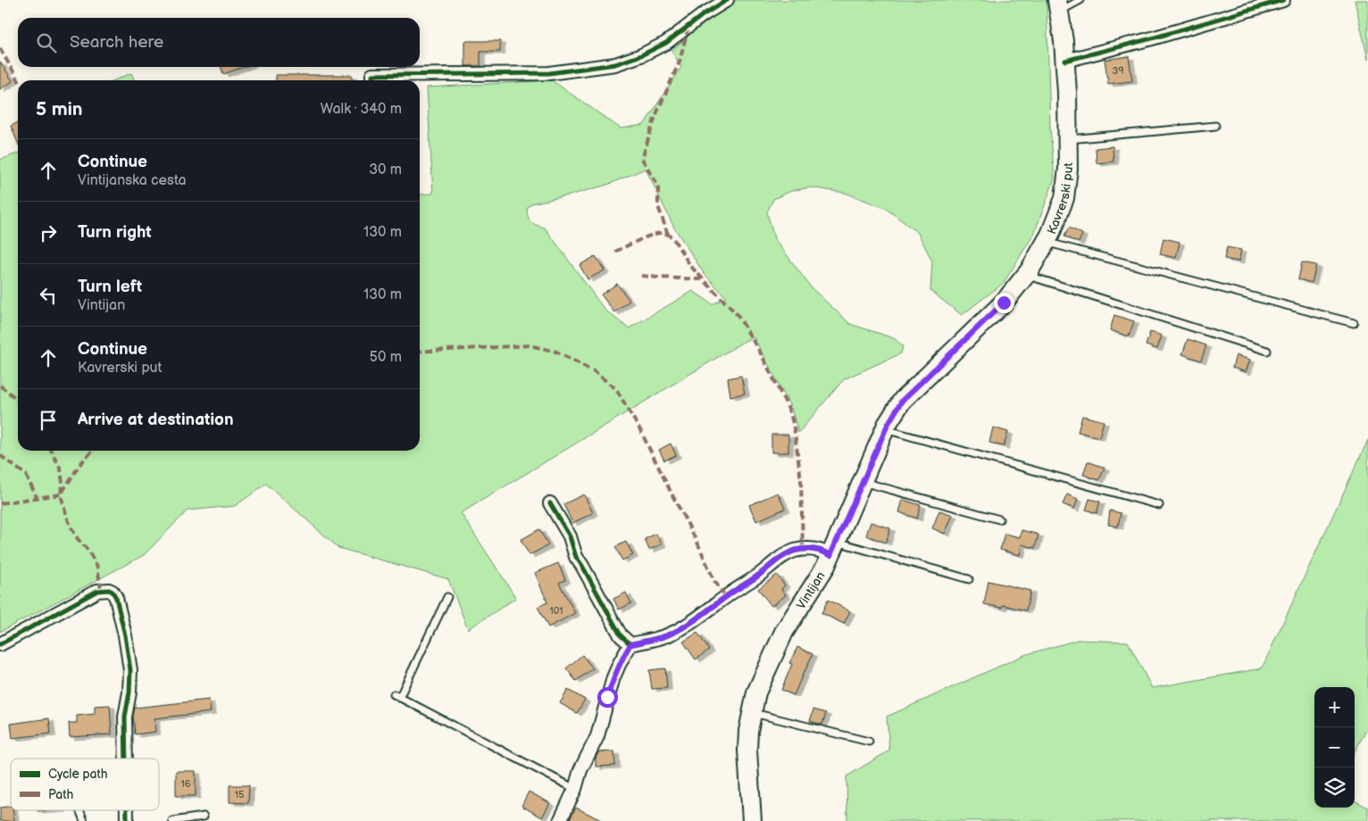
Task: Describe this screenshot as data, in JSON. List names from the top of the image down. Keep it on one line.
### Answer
{"streets":{"main road":["Kavrerski put","Vintijan"]},"crossings":[["Kavrerski put","Vintijan"]],"house_numbers":["39","101","16","15"],"legend":["Cycle path","Path"],"page":{"search":"Search here","heading":["5 min","Walk · 340 m"],"list":[["Continue","Vintijanska cesta","30 m"],["Turn right","130 m"],["Turn left","Vintijan","130 m"],["Continue","Kavrerski put","50 m"],"Arrive at destination"],"map_buttons":["+","−"]}}
